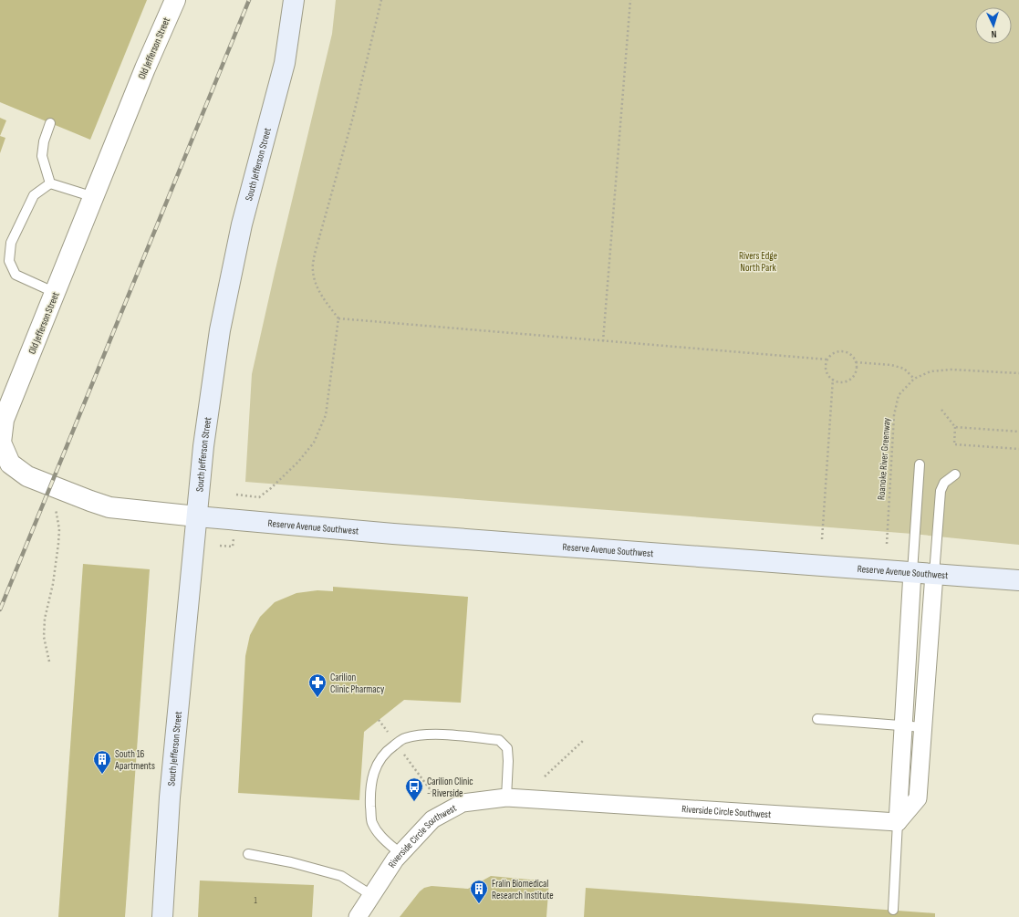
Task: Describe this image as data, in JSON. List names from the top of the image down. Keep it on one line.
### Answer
{"streets":{"main road":["South Jefferson Street","Reserve Avenue Southwest"],"street":["Old Jefferson Street","Riverside Circle Southwest"],"path":["Roanoke River Greenway"]},"crossings":[["Old Jefferson Street","South Jefferson Street"],["Old Jefferson Street","Reserve Avenue Southwest"],["South Jefferson Street","Reserve Avenue Southwest"]],"parks":["Rivers Edge North Park"],"places":{"pharmacy":["Carilion Clinic Pharmacy"],"building":["South 16 Apartments","Fralin Biomedical Research Institute"],"bus stop":["Carilion Clinic - Riverside"]},"house_numbers":["1"],"north":"bottom"}
